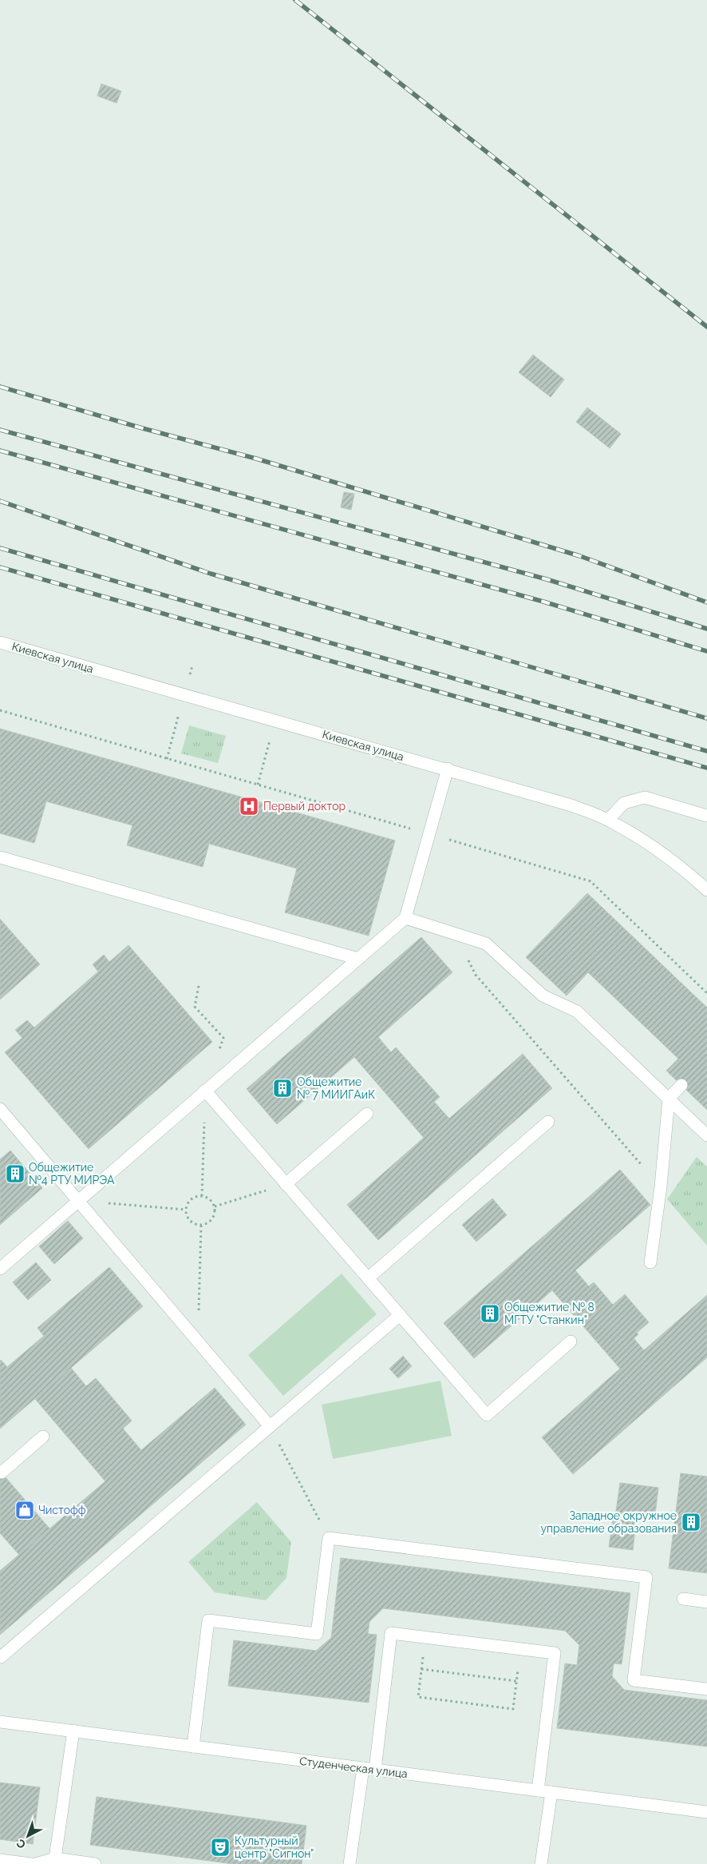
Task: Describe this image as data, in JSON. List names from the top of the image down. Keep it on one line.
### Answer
{"streets":{"street":["Киевская улица","Студенческая улица"]},"places":{"hospital":["Первый доктор"],"building":["Общежитие № 7 МИИГАиК","Общежитие №4 РТУ МИРЭА","Общежитие № 8 МГТУ \"Станкин\"","Западное окружное управление образования"],"shop":["Чистофф"],"theatre":["Культурный центр \"Сигнон\""]},"north":"bottom left"}
